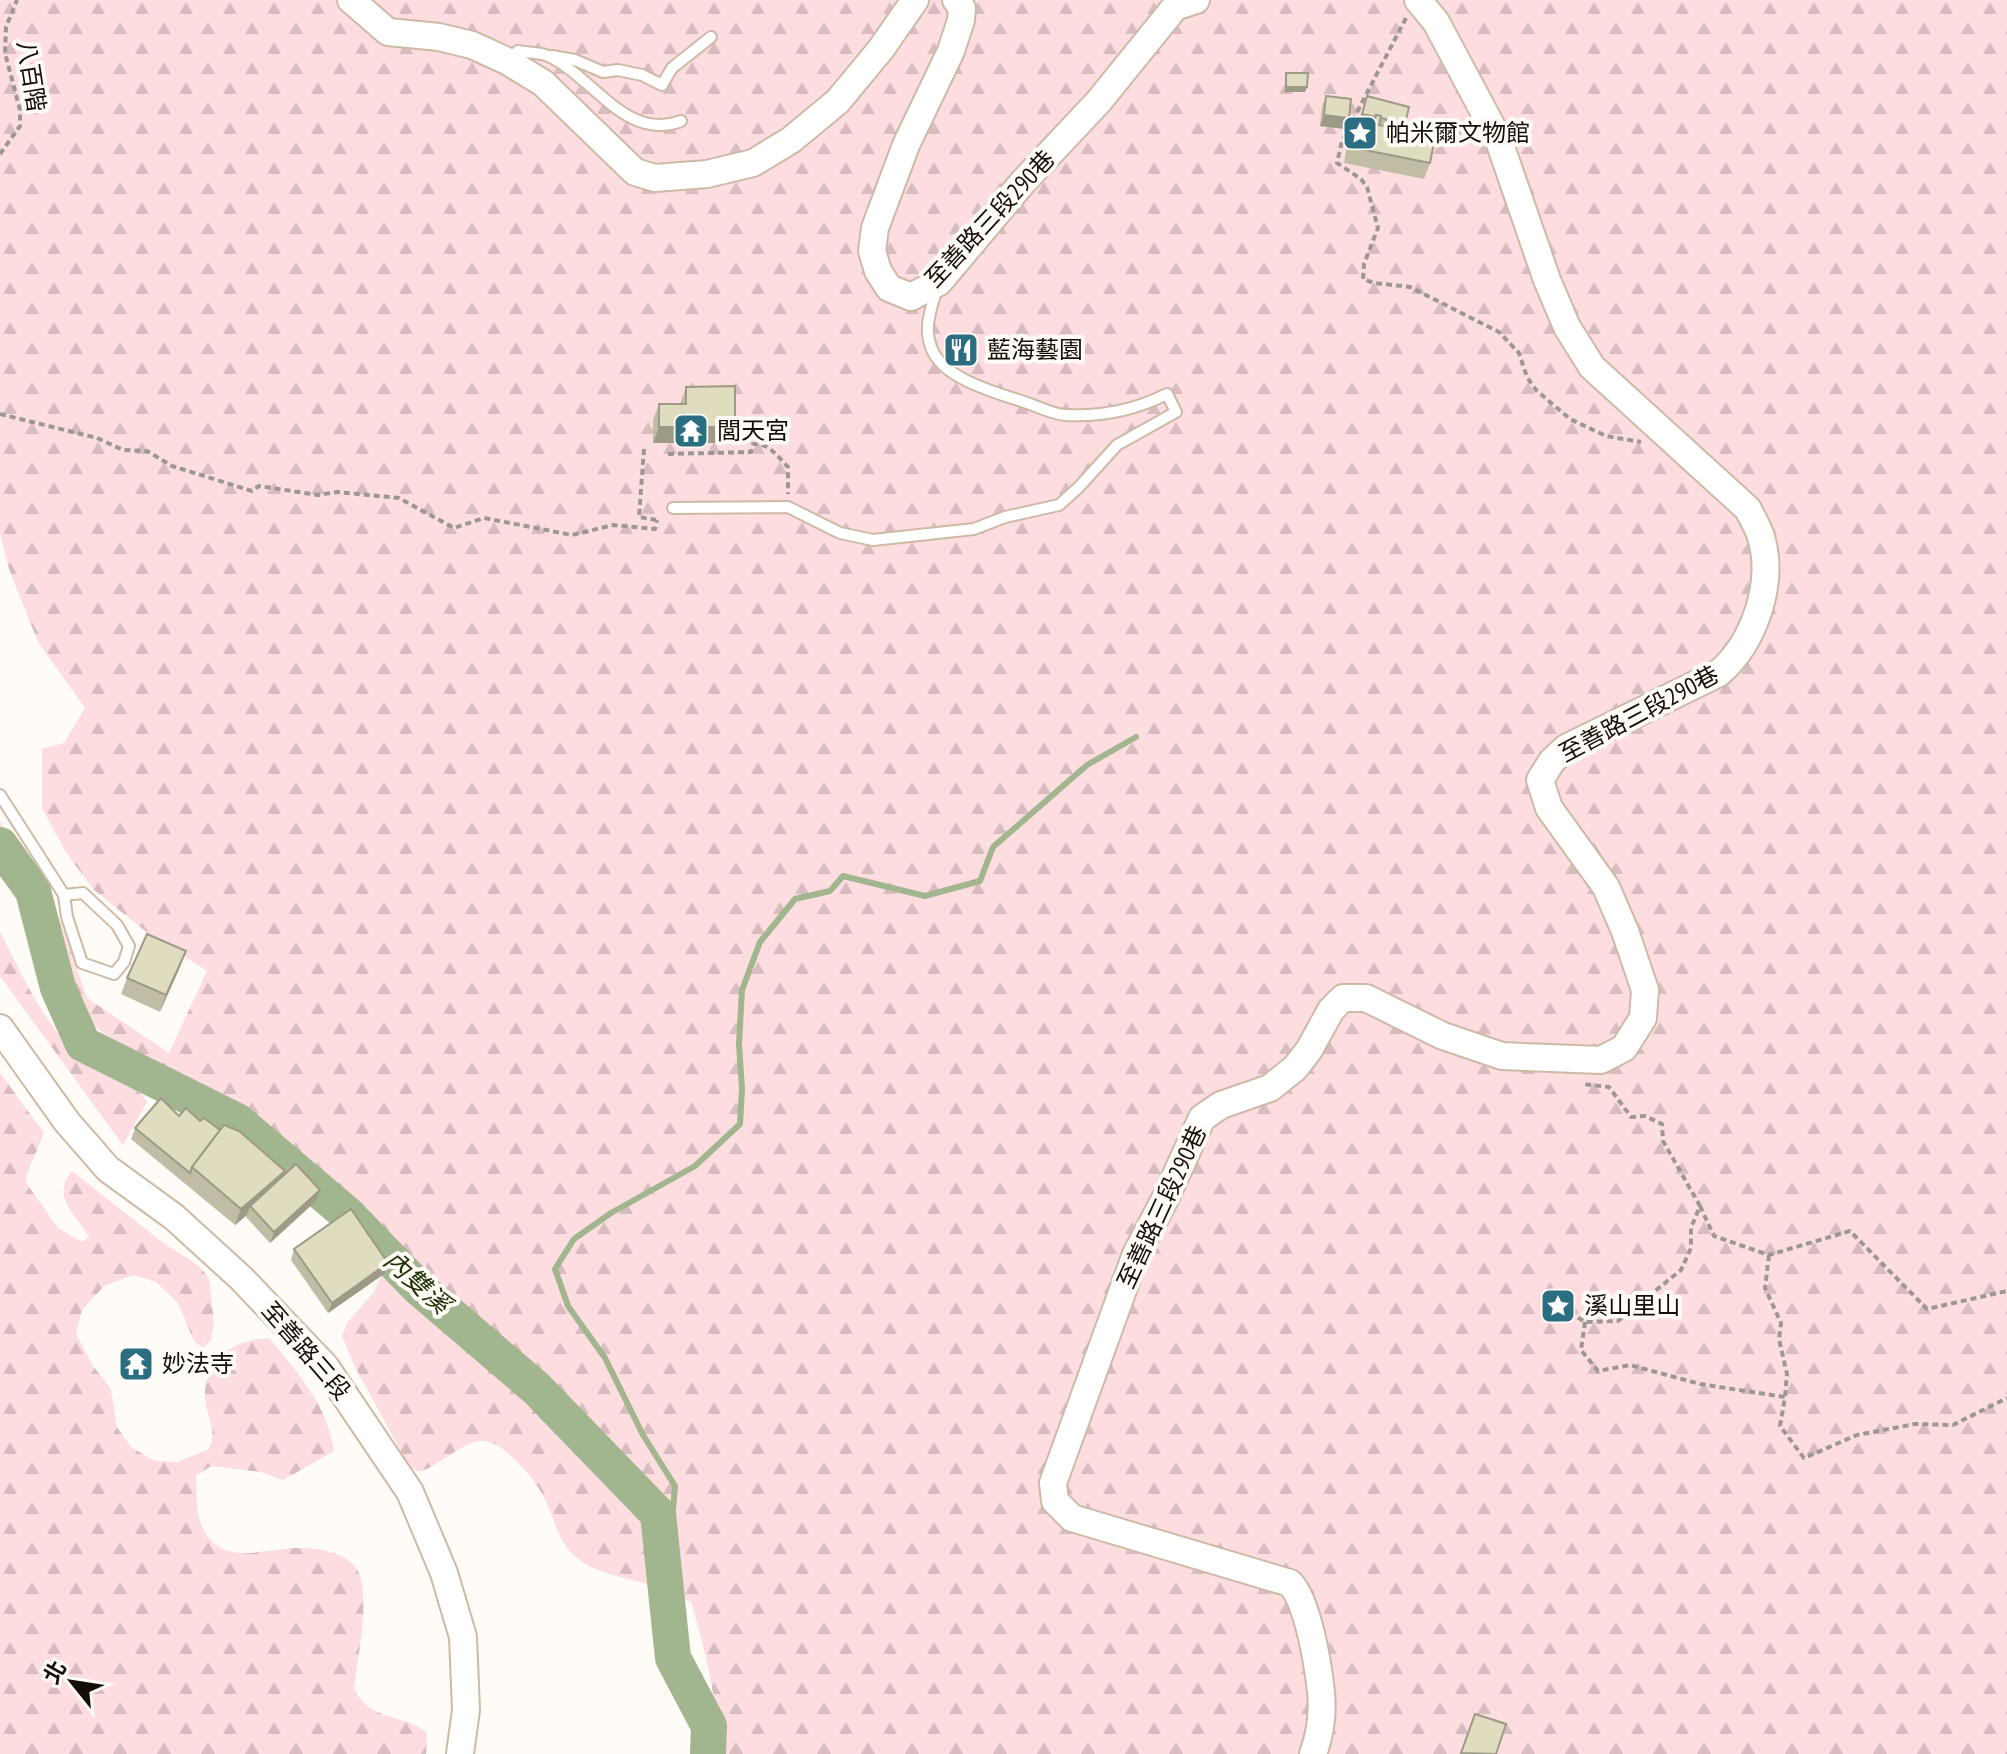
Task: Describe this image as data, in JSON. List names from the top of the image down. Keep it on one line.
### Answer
{"streets":{"street":["至善路三段290巷","至善路三段"],"path":["八百階"]},"water":["內雙溪"],"places":{"place":["帕米爾文物館","溪山里山"],"restaurant":["藍海藝園"],"temple":["閭天宮","妙法寺"]},"north":"top left"}
